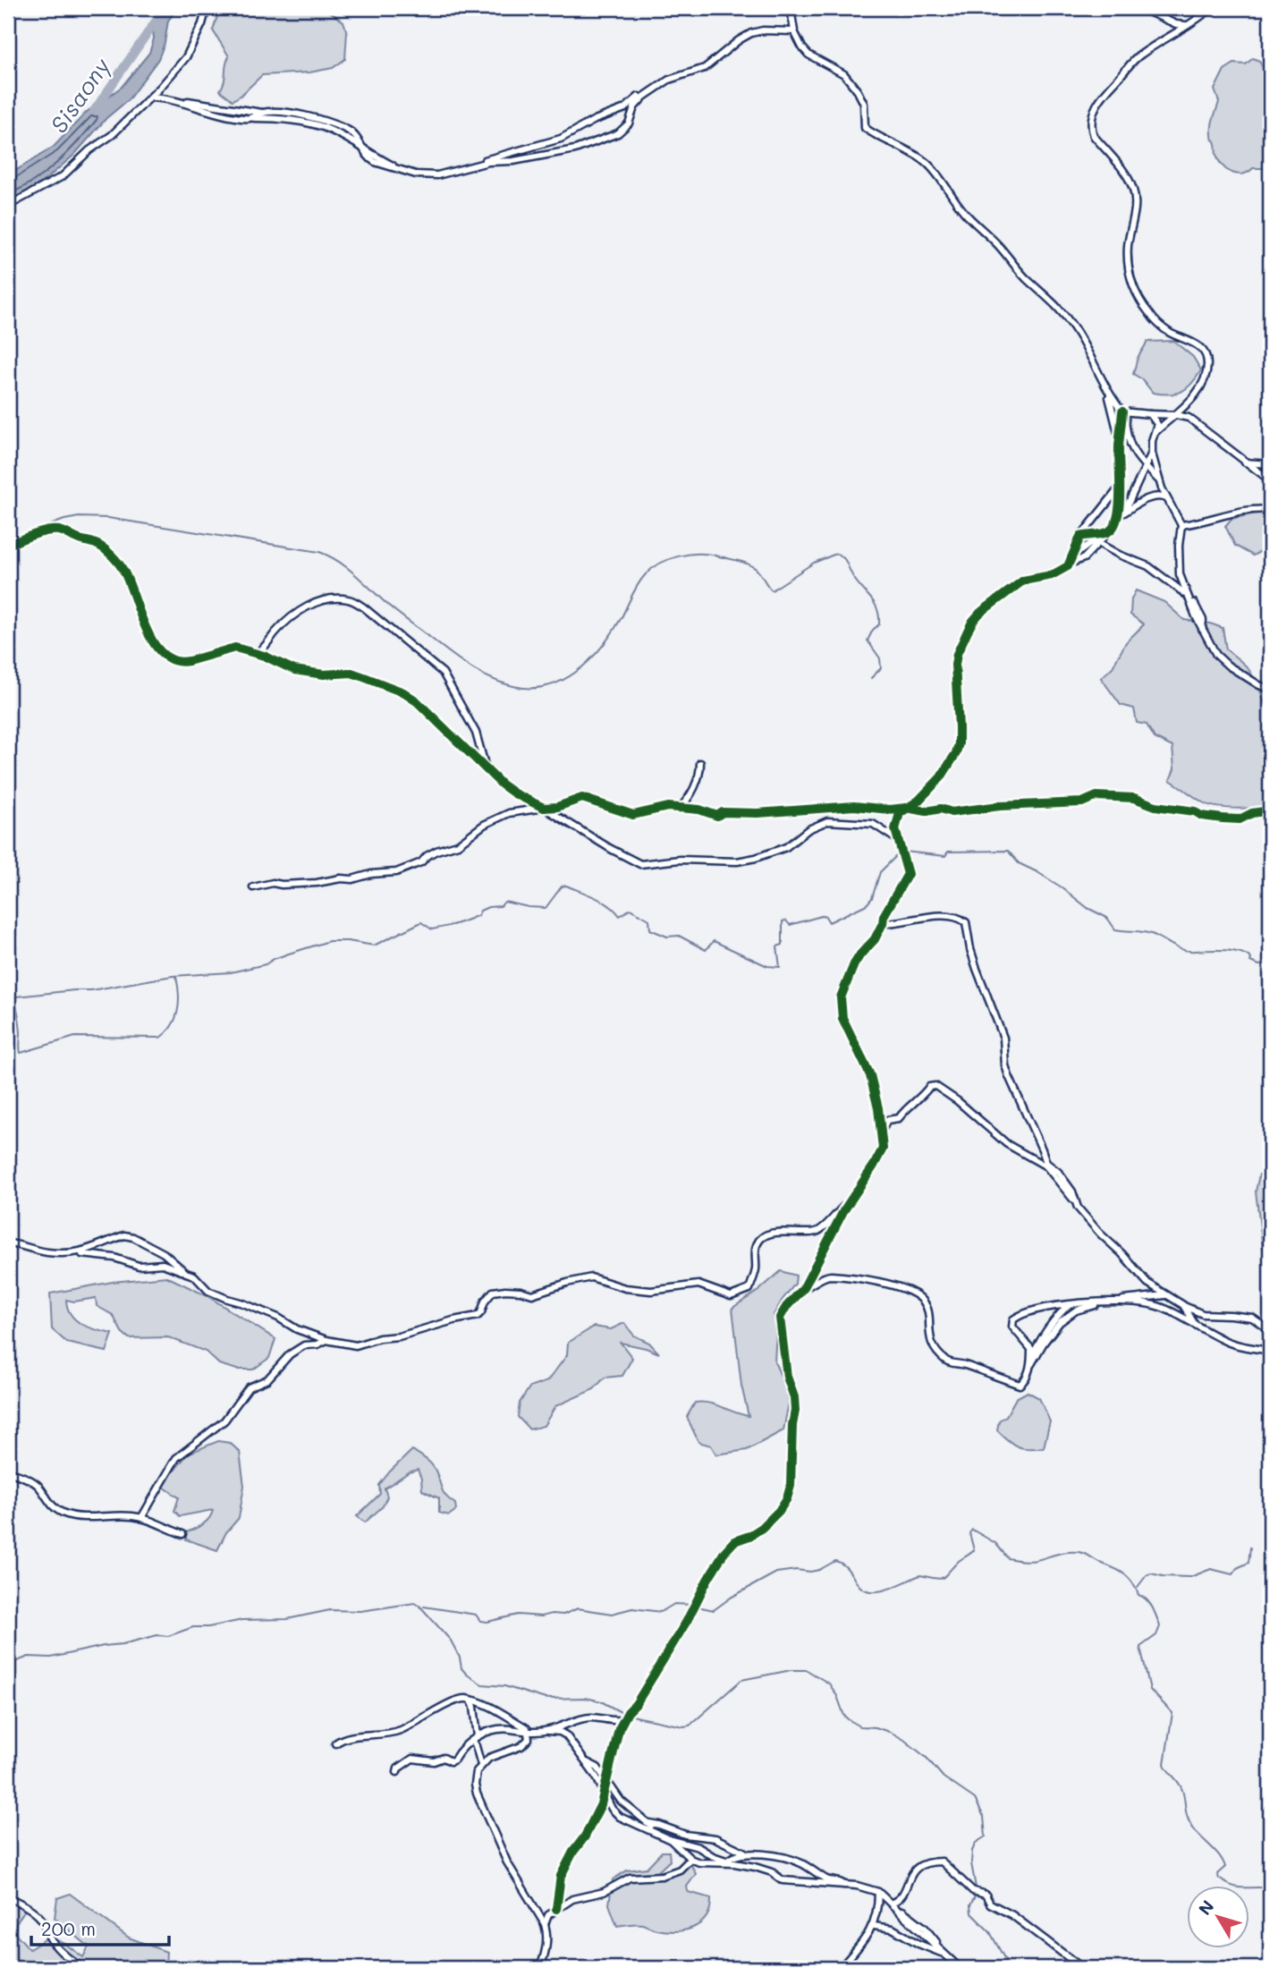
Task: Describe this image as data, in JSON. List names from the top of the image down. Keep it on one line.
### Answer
{"water":["Sisaony"],"scale_bar":"200 m","north":"top left"}
